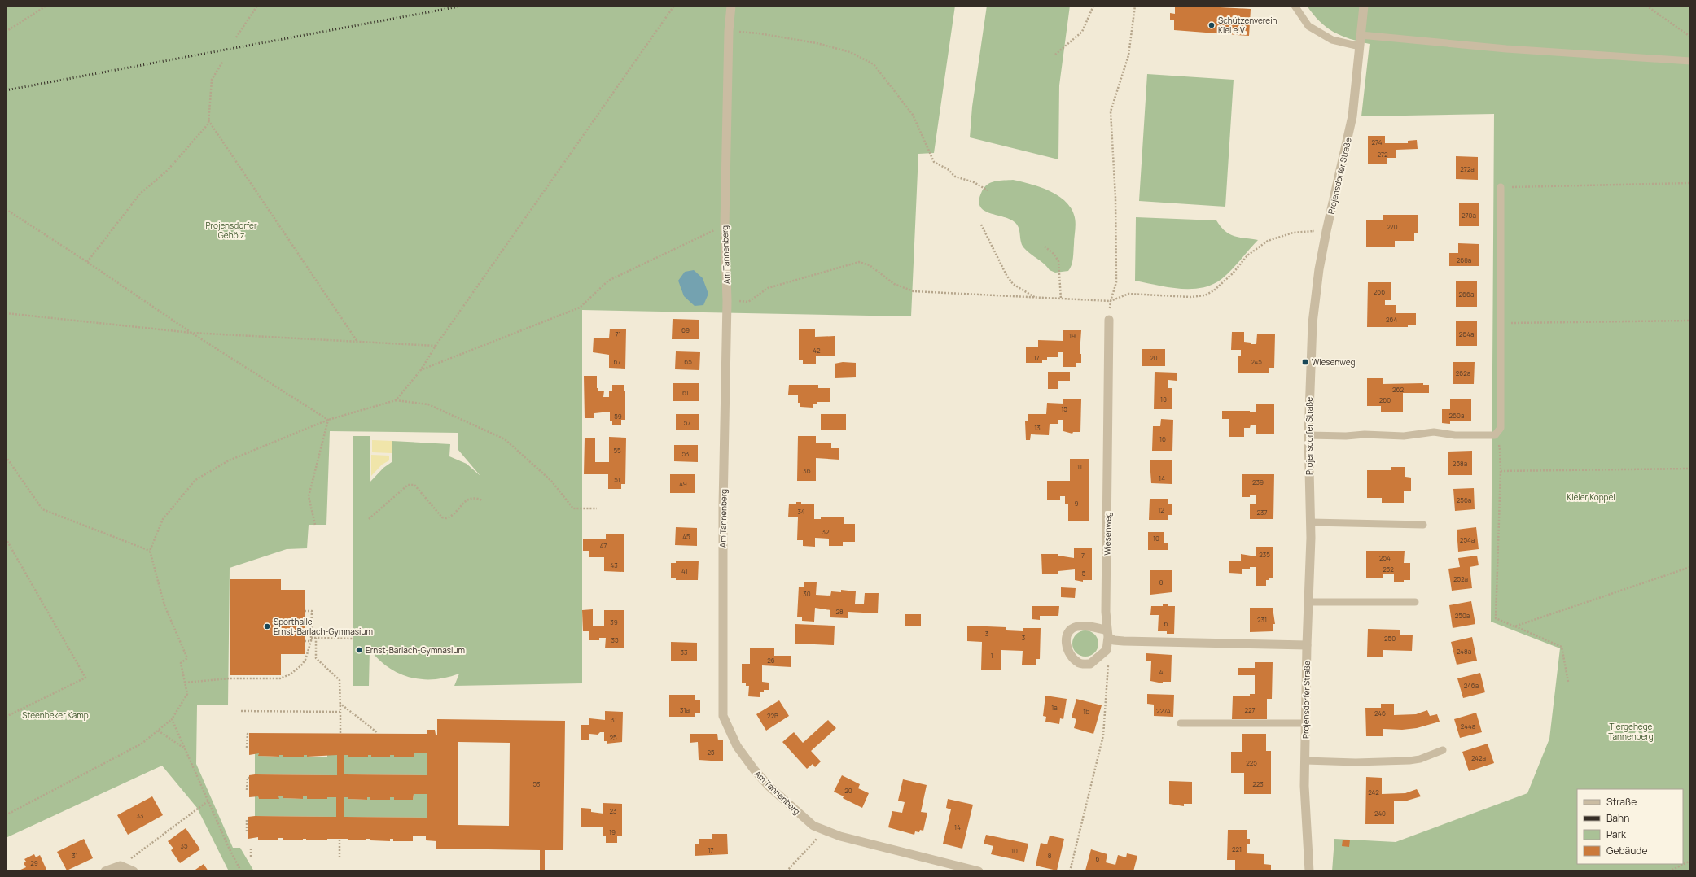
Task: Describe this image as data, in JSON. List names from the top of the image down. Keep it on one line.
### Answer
{"streets":{"street":["Projensdorfer Straße","Am Tannenberg","Wiesenweg"]},"parks":["Projensdorfer Gehölz","Kieler Koppel","Steenbeker Kamp","Tiergehege Tannenberg"],"places":{"other":["Schützenverein Kiel e.V.","Sporthalle Ernst-Barlach-Gymnasium","Ernst-Barlach-Gymnasium"],"transit":["Wiesenweg"]},"house_numbers":["274","272","272a","270a","270","268a","266","266a","264","69","71","264a","19","42","17","20","67","65","245","262a","262","61","18","260","15","260a","59","57","13","16","55","53","258a","11","36","14","51","239","49","256a","9","12","34","237","32","45","10","254a","47","235","7","254","43","252","41","5","252a","8","30","28","250a","231","39","6","3","3","250","35","248a","33","1","26","4","246a","1a","31a","227","227A","1b","246","22B","31","244a","25","25","242a","225","53","223","20","242","23","240","33","14","19","35","221","17","10","31","8","6","29"],"legend":["Straße","Bahn","Park","Gebäude"]}
